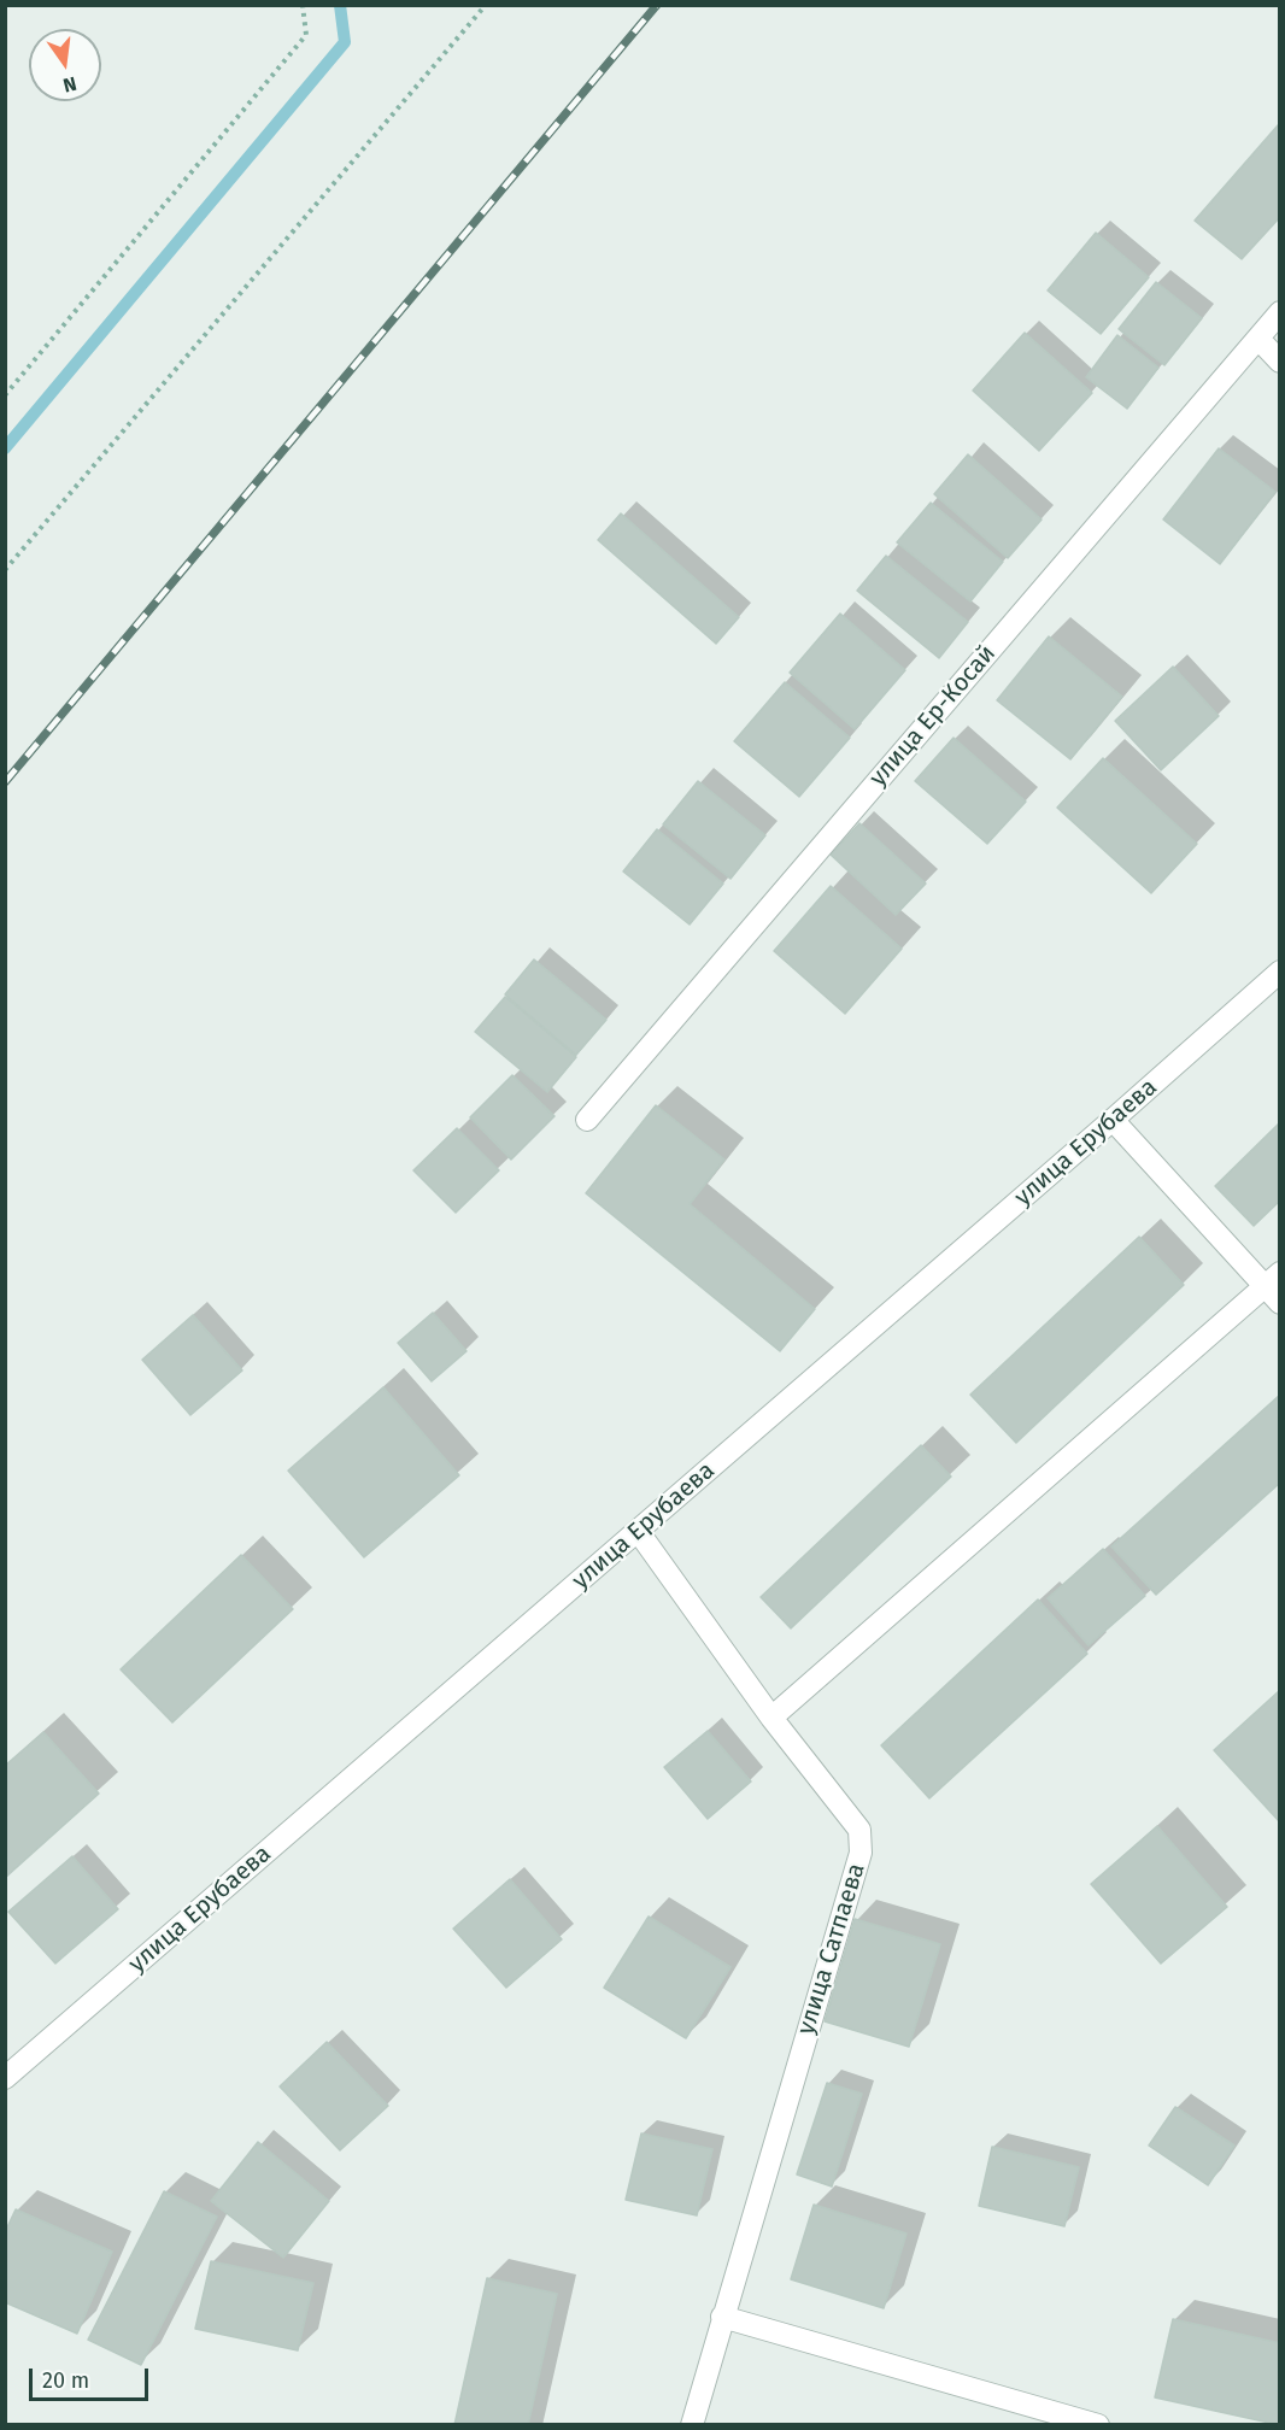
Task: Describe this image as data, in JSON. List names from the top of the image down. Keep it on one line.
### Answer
{"streets":{"street":["улица Ер-Косай","улица Ерубаева","улица Сатпаева"]},"crossings":[["улица Ерубаева","улица Сатпаева"]],"scale_bar":"20 m","north":"bottom"}
